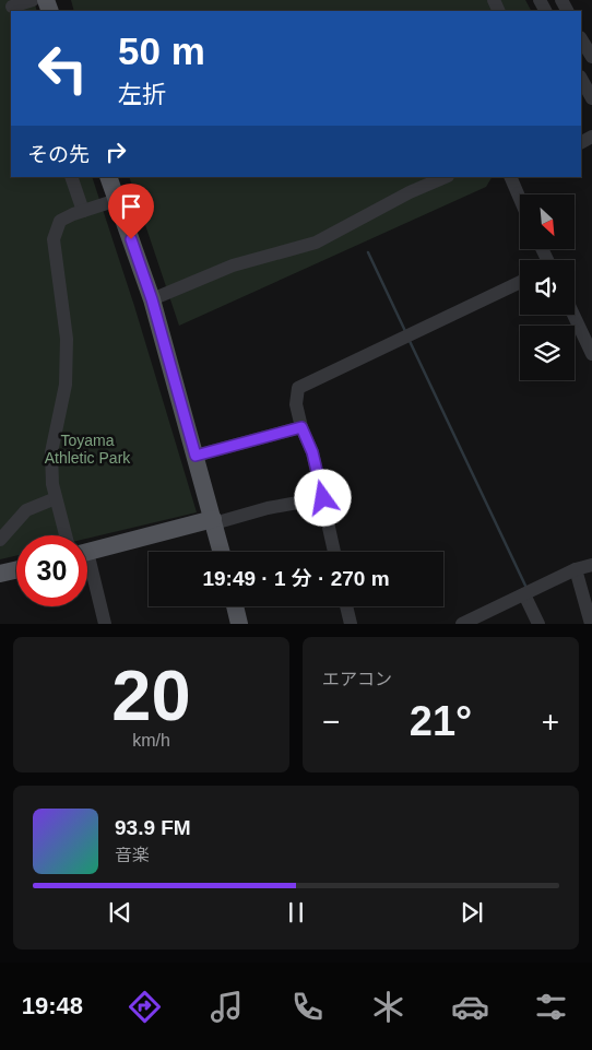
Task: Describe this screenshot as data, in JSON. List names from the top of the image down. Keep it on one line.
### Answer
{"parks":["Toyama Athletic Park"],"north":"bottom right","page":{"turn":["50 m","左折"],"then":"その先","limit":"30","trip":"19:49 · 1 分 · 270 m","tile":[["20","km/h"],"エアコン"],"heat":["−","21°","+"],"song":["93.9 FM","音楽"],"tabs":"19:48"}}
